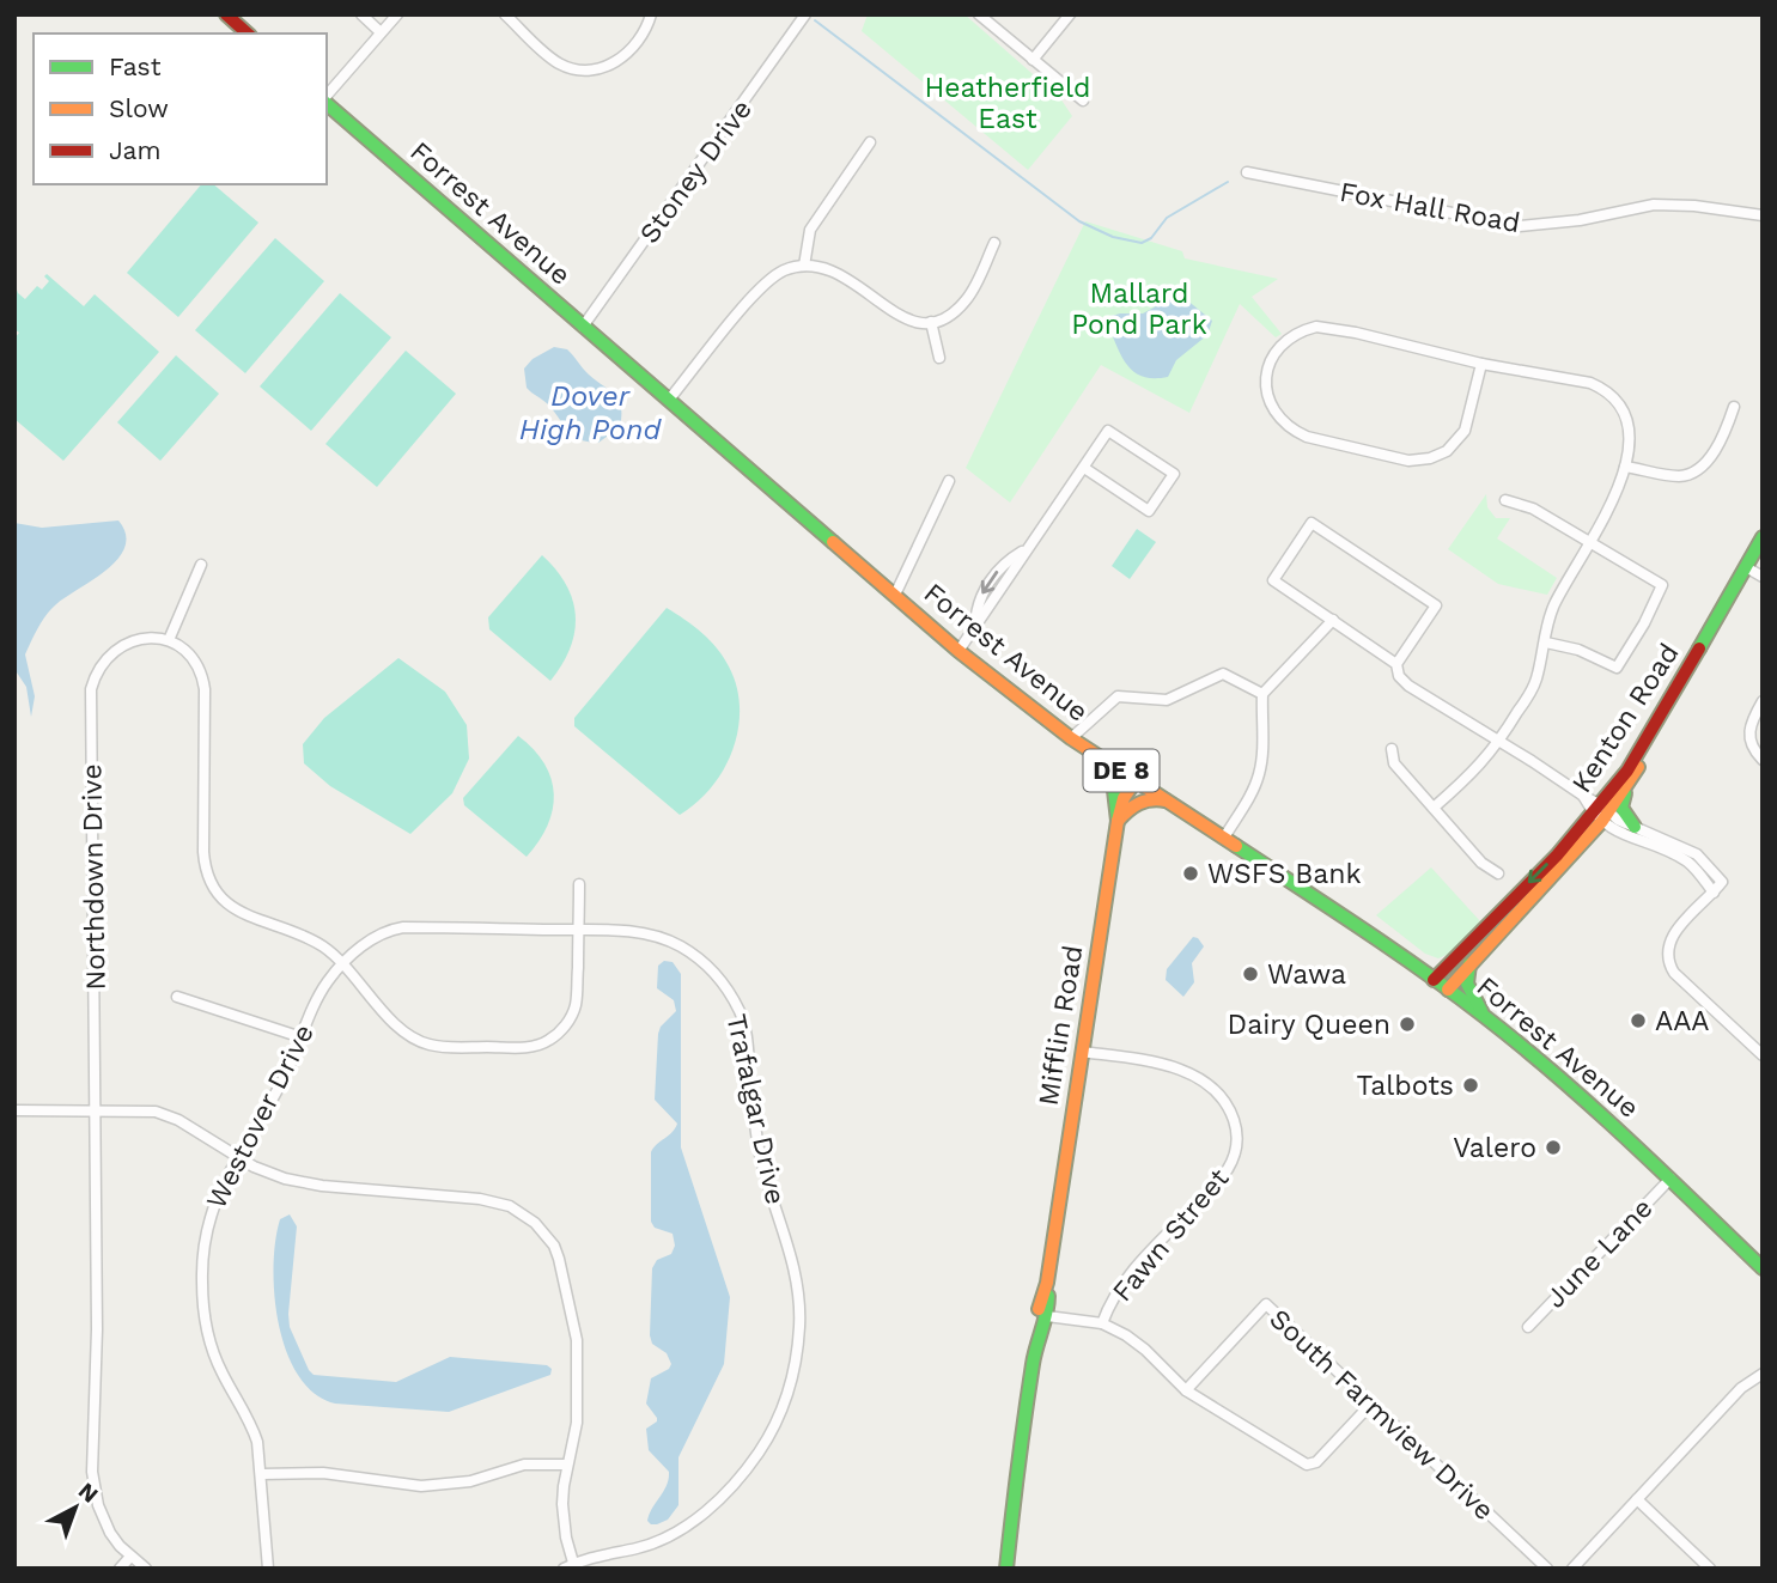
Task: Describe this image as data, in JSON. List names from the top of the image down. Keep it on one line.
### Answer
{"streets":{"main road":["Forrest Avenue","Kenton Road","DE 8","Mifflin Road"],"street":["Stoney Drive","Fox Hall Road","Northdown Drive","Trafalgar Drive","Westover Drive","Fawn Street","June Lane","South Farmview Drive"]},"crossings":[["Stoney Drive","Forrest Avenue"],["Forrest Avenue","Kenton Road"],["Forrest Avenue","Mifflin Road"],["Forrest Avenue","June Lane"],["Mifflin Road","Fawn Street"],["Trafalgar Drive","Westover Drive"]],"water":["Dover High Pond"],"parks":["Heatherfield East","Mallard Pond Park"],"places":["WSFS Bank","Wawa","AAA","Dairy Queen","Talbots","Valero"],"legend":["Fast","Slow","Jam"],"north":"top right"}
